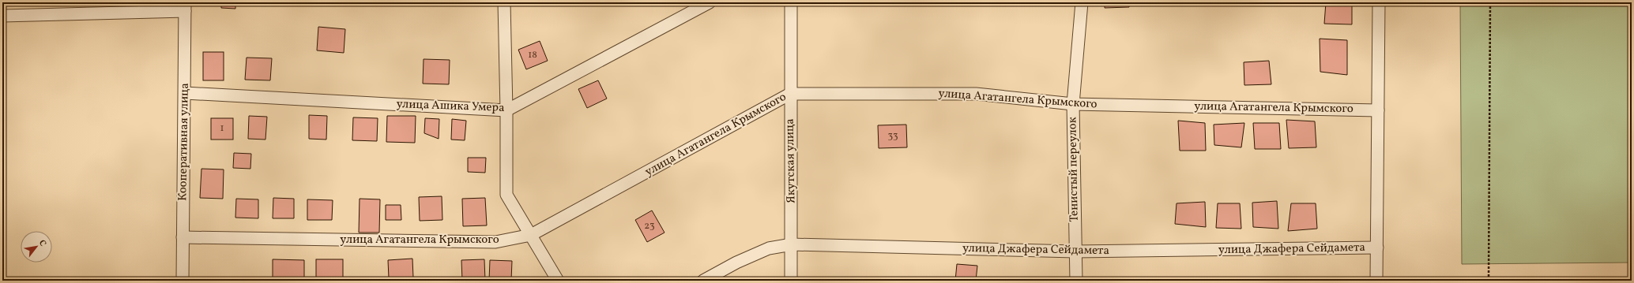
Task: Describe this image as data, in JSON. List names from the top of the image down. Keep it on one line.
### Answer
{"streets":{"street":["улица Агатангела Крымского","улица Ашика Умера","Кооперативная улица","Якутская улица","Тенистый переулок","улица Джафера Сейдамета"]},"crossings":[["улица Агатангела Крымского","Кооперативная улица"],["улица Агатангела Крымского","Якутская улица"],["улица Агатангела Крымского","Тенистый переулок"],["улица Ашика Умера","Кооперативная улица"],["Якутская улица","улица Джафера Сейдамета"],["Тенистый переулок","улица Джафера Сейдамета"]],"house_numbers":["18","1","33","23"],"north":"top right"}
